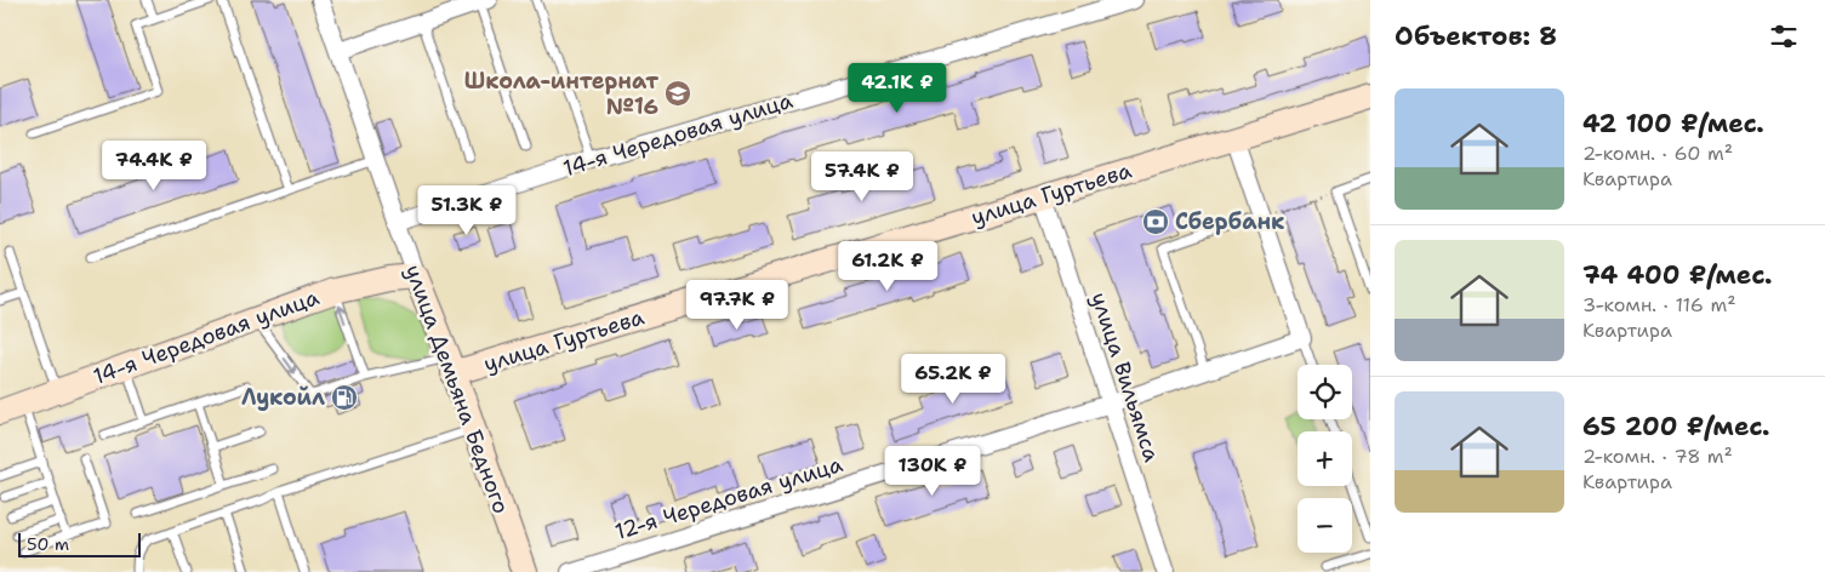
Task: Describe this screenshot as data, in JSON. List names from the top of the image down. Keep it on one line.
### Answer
{"streets":{"main road":["14-я Чередовая улица","улица Гуртьева","улица Демьяна Бедного"],"street":["улица Вильямса","12-я Чередовая улица"]},"crossings":[["14-я Чередовая улица","улица Демьяна Бедного"],["улица Гуртьева","улица Вильямса"],["улица Гуртьева","улица Демьяна Бедного"],["улица Вильямса","12-я Чередовая улица"]],"places":{"school or university":["Школа-интернат №16"],"bank":["Сбербанк"],"fuel station":["Лукойл"]},"scale_bar":"50 m","page":{"heading":"Объектов: 8","price":["42.1K ₽","74.4K ₽","57.4K ₽","51.3K ₽","61.2K ₽","97.7K ₽","65.2K ₽","130K ₽"],"list":[{"name":"42 100 ₽/мес.","note":"2-комн. · 60 m² · Квартира"},{"name":"74 400 ₽/мес.","note":"3-комн. · 116 m² · Квартира"},{"name":"65 200 ₽/мес.","note":"2-комн. · 78 m² · Квартира"}],"map_buttons":["+","−"],"scale":"50 m"}}
